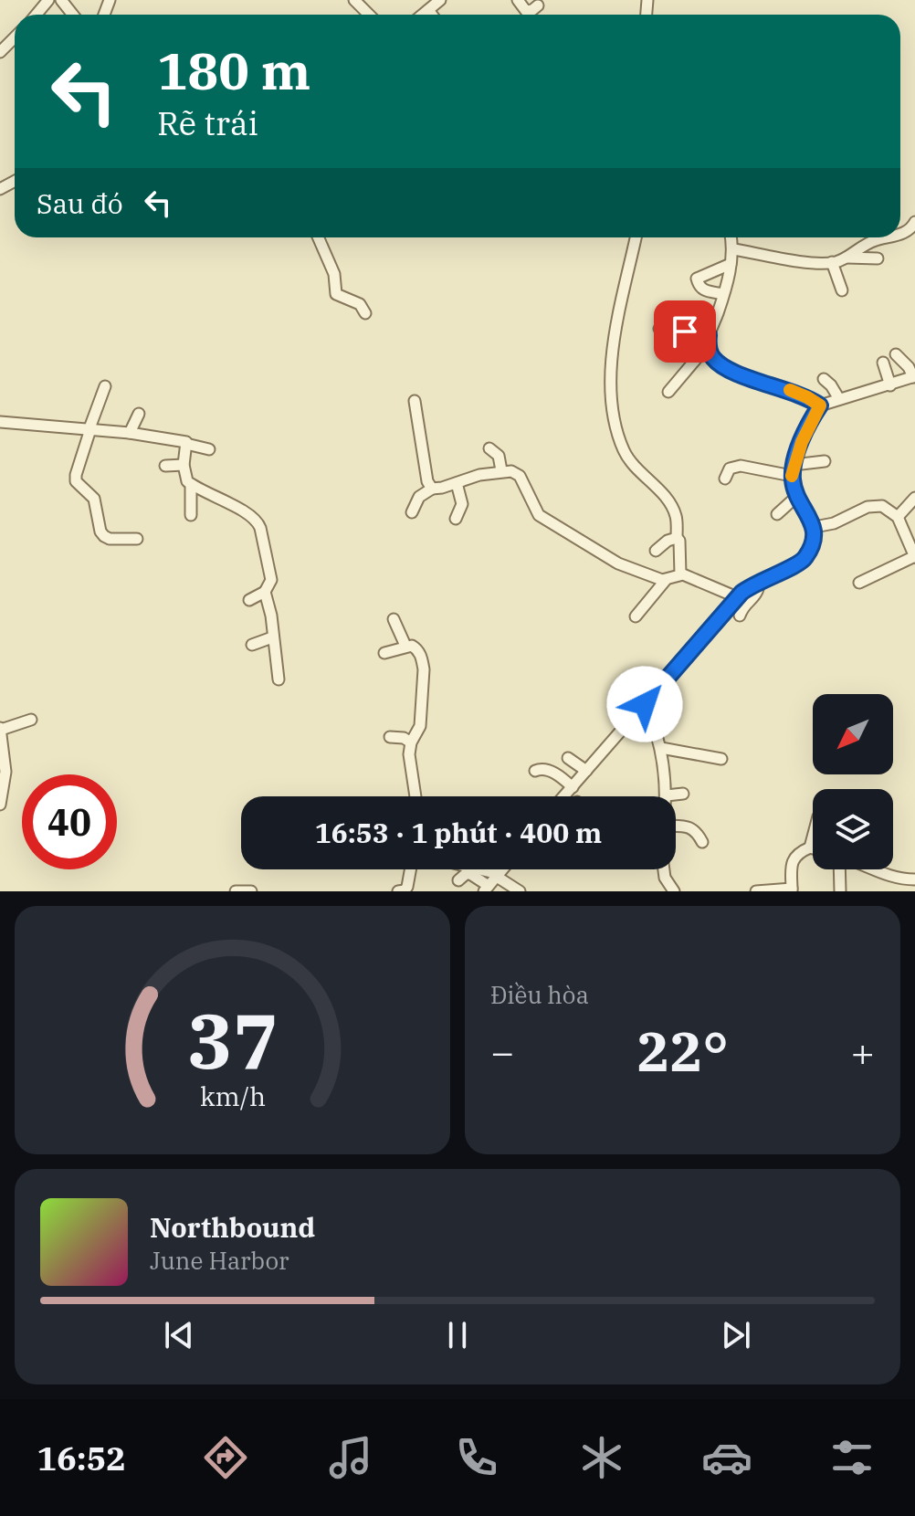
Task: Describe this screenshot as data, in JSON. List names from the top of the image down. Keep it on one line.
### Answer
{"north":"bottom left","page":{"turn":["180 m","Rẽ trái"],"then":"Sau đó","limit":"40","trip":"16:53 · 1 phút · 400 m","tile":"Điều hòa","heat":["−","22°","+"],"song":["Northbound","June Harbor"],"tabs":"16:52","gauge":["37","km/h"]}}
